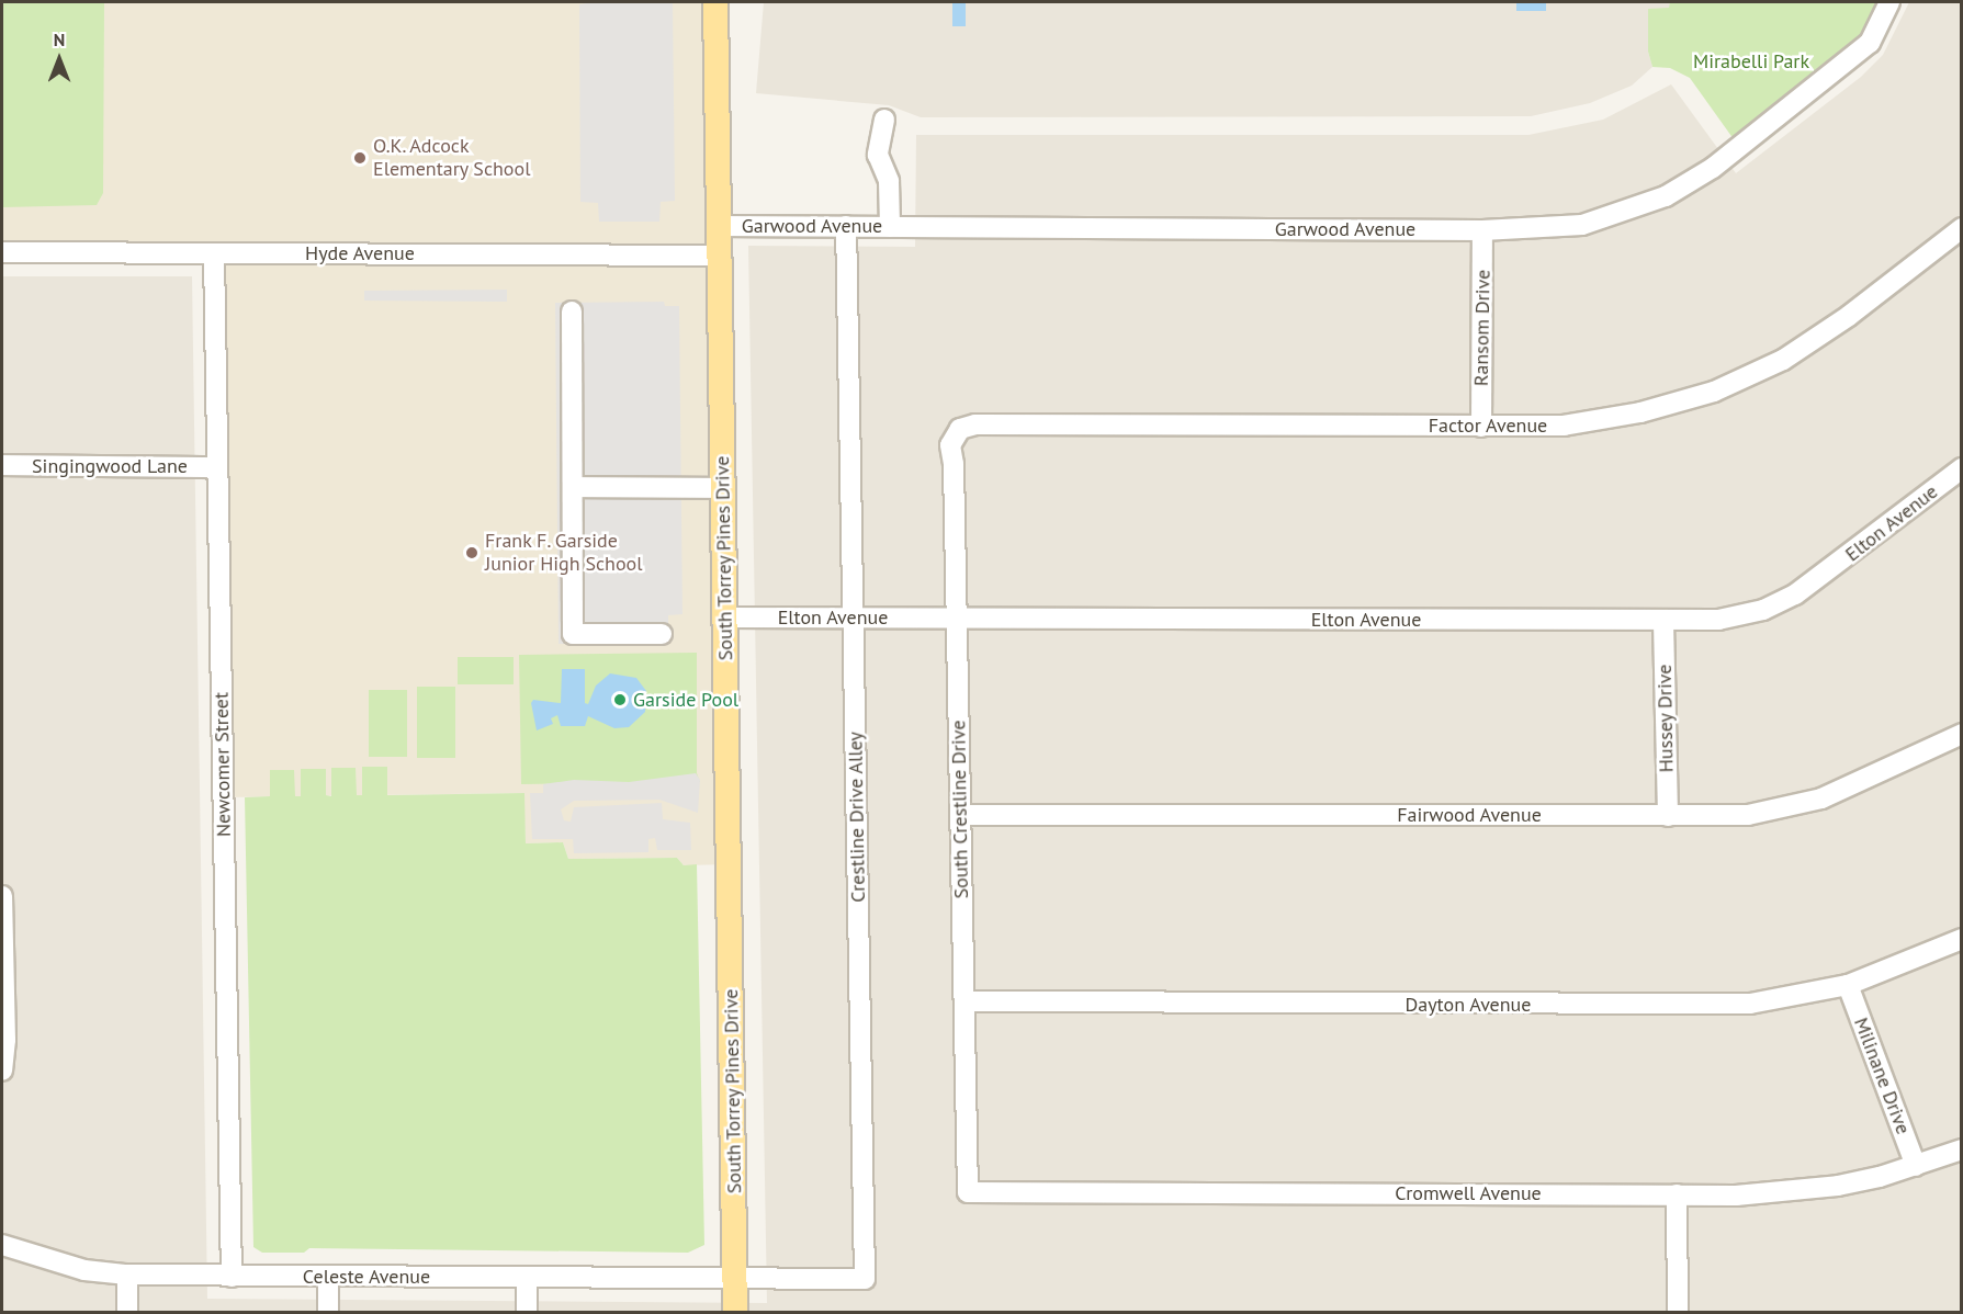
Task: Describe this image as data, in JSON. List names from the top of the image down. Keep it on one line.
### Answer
{"streets":{"main road":["South Torrey Pines Drive"],"street":["Garwood Avenue","Hyde Avenue","Ransom Drive","Factor Avenue","Singingwood Lane","Elton Avenue","Hussey Drive","Newcomer Street","South Crestline Drive","Fairwood Avenue","Crestline Drive Alley","Dayton Avenue","Milinane Drive","Cromwell Avenue","Celeste Avenue"]},"crossings":[["Garwood Avenue","Ransom Drive"],["Garwood Avenue","South Torrey Pines Drive"],["Garwood Avenue","Crestline Drive Alley"],["Hyde Avenue","South Torrey Pines Drive"],["Hyde Avenue","Newcomer Street"],["Ransom Drive","Factor Avenue"],["Factor Avenue","South Crestline Drive"],["Singingwood Lane","Newcomer Street"],["Elton Avenue","South Torrey Pines Drive"],["Elton Avenue","Hussey Drive"],["Elton Avenue","South Crestline Drive"],["Elton Avenue","Crestline Drive Alley"],["South Torrey Pines Drive","Crestline Drive Alley"],["South Torrey Pines Drive","Celeste Avenue"],["Hussey Drive","Fairwood Avenue"],["Newcomer Street","Celeste Avenue"],["South Crestline Drive","Fairwood Avenue"],["South Crestline Drive","Dayton Avenue"],["South Crestline Drive","Cromwell Avenue"],["Crestline Drive Alley","Celeste Avenue"],["Dayton Avenue","Milinane Drive"],["Milinane Drive","Cromwell Avenue"]],"parks":["Mirabelli Park"],"places":["O.K. Adcock Elementary School","Frank F. Garside Junior High School","Garside Pool"],"north":"top"}
